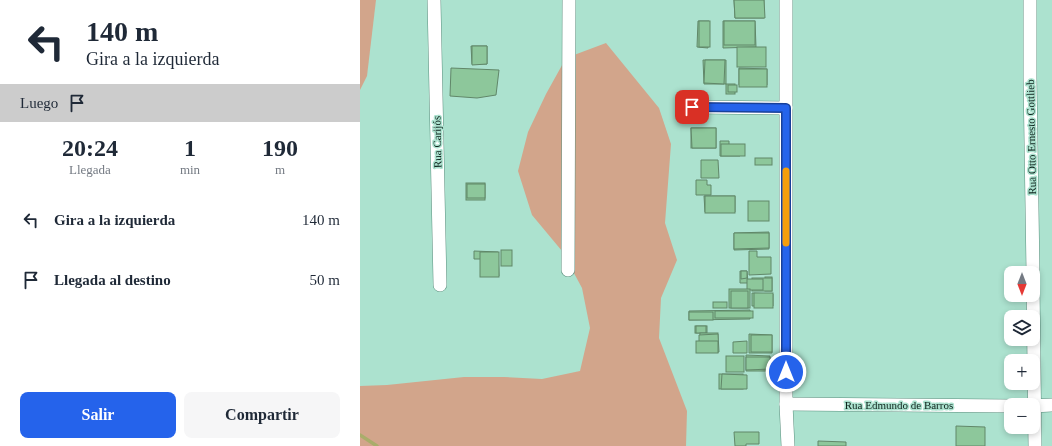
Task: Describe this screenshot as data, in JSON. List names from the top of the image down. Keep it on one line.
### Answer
{"streets":{"street":["Rua Otto Ernesto Gottlieb","Rua Carijós","Rua Edmundo de Barros"]},"north":"bottom","page":{"turn":["140 m","Gira a la izquierda"],"then":"Luego","eta":["20:24","Llegada","1","min","190","m"],"list":[{"name":"Gira a la izquierda","value":"140 m"},{"name":"Llegada al destino","value":"50 m"}],"map_buttons":["+","−"],"buttons":["Salir","Compartir"]}}
